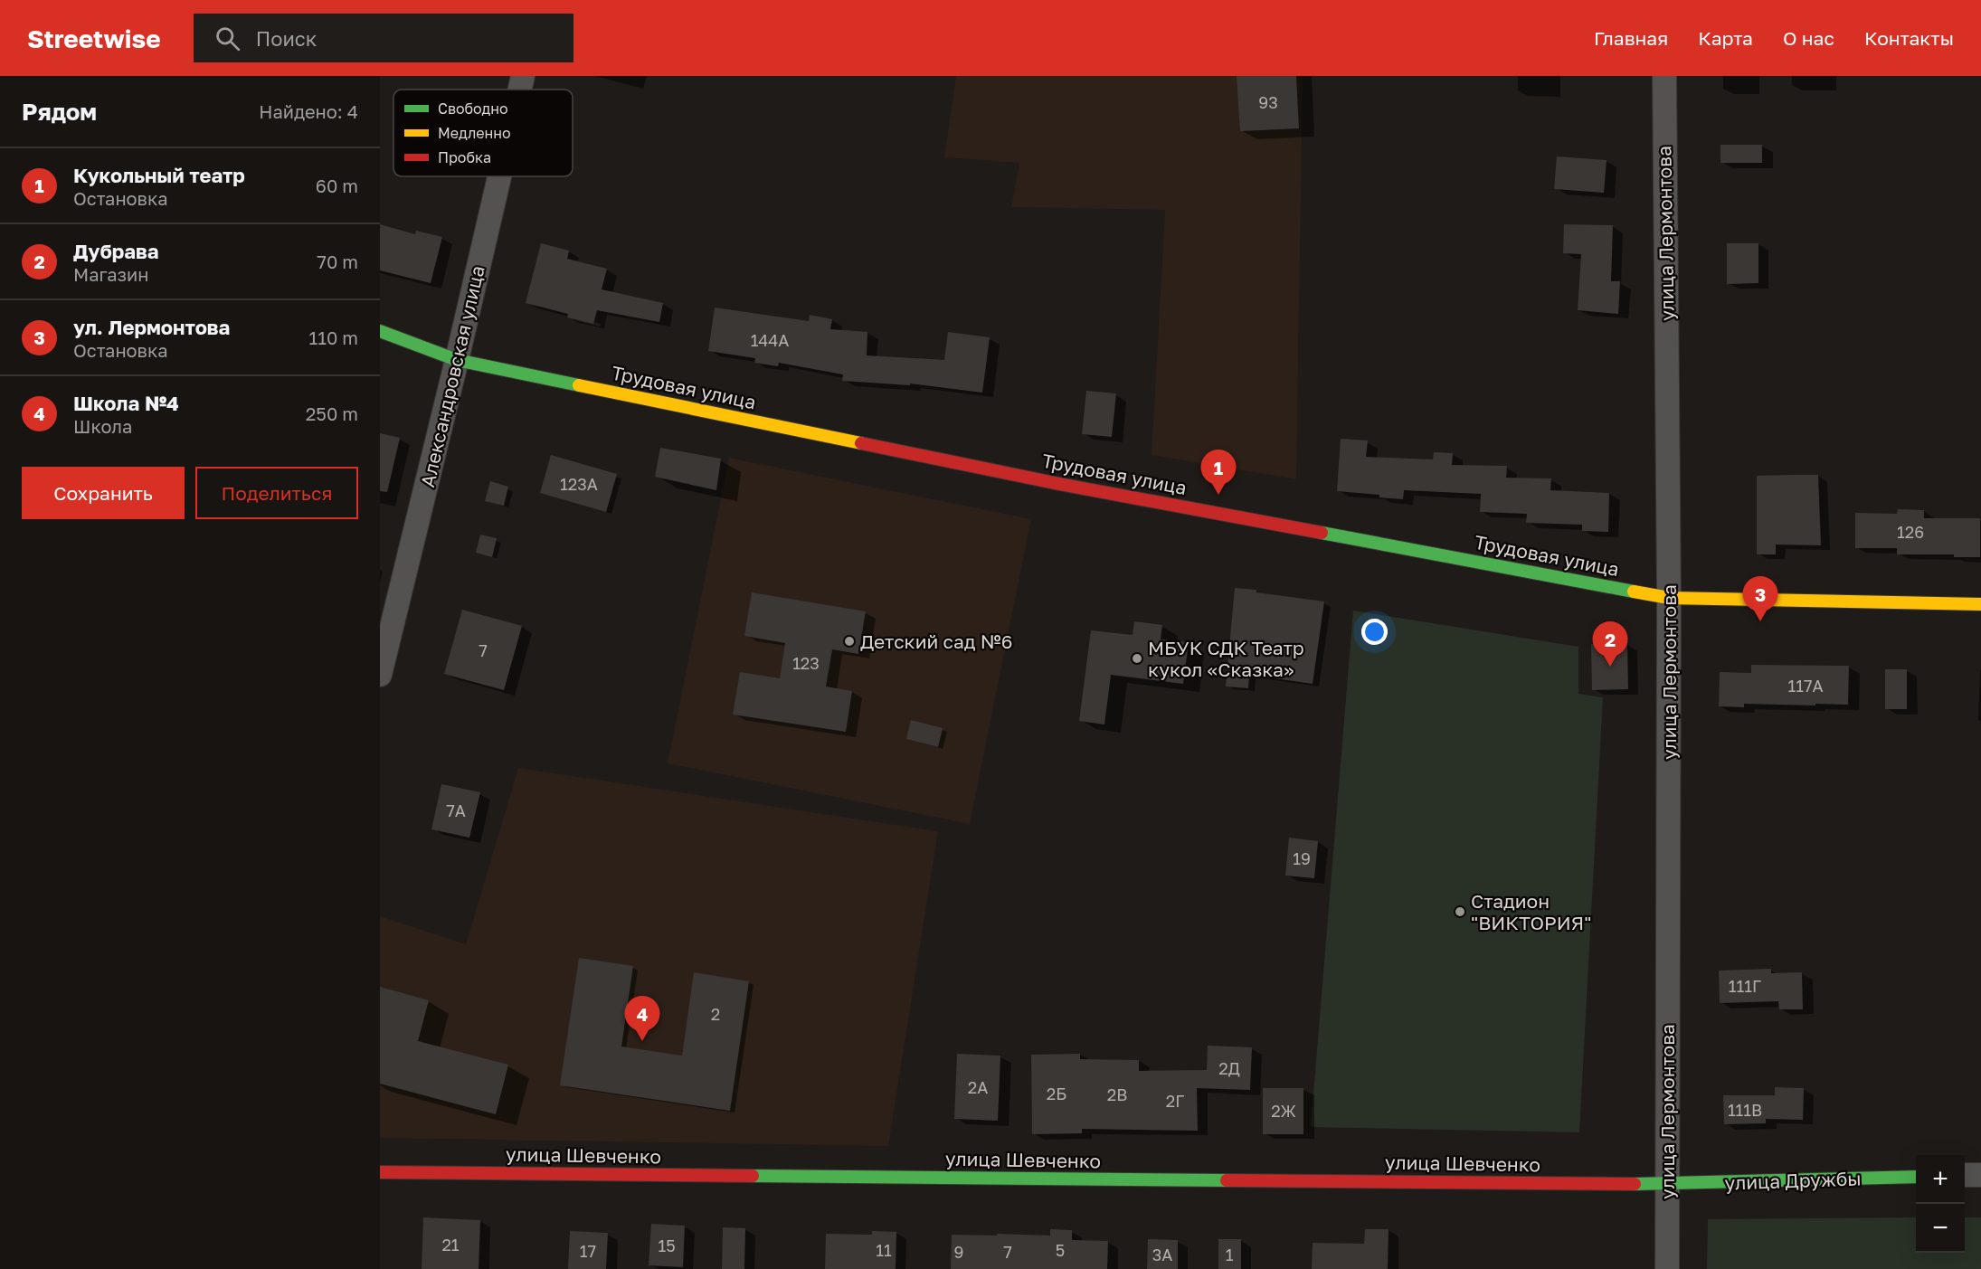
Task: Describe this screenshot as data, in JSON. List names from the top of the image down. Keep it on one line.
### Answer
{"streets":{"street":["улица Лермонтова","Александровская улица","Трудовая улица","улица Шевченко","улица Дружбы"]},"crossings":[["улица Лермонтова","Трудовая улица"],["улица Лермонтова","улица Шевченко"],["улица Лермонтова","улица Дружбы"],["Александровская улица","Трудовая улица"],["улица Шевченко","улица Дружбы"]],"places":["Детский сад №6","МБУК СДК Театр кукол «Сказка»","Стадион \"ВИКТОРИЯ\""],"house_numbers":["93","144А","123А","126","7","123","117А","7А","19","111Г","2","2Д","2А","2Б","2В","2Г","111В","2Ж","21","15","11","5","17","9","7","3А","1"],"legend":["Свободно","Медленно","Пробка"],"page":{"header":"Streetwise","search":"Поиск","nav":["Главная","Карта","О нас","Контакты"],"heading":["Рядом","Найдено: 4"],"list":[{"mark":"1","name":"Кукольный театр","note":"Остановка","value":"60 m"},{"mark":"2","name":"Дубрава","note":"Магазин","value":"70 m"},{"mark":"3","name":"ул. Лермонтова","note":"Остановка","value":"110 m"},{"mark":"4","name":"Школа №4","note":"Школа","value":"250 m"}],"pins":["1","3","2","4"],"buttons":["Сохранить","Поделиться"],"map_buttons":["+","−"]}}
